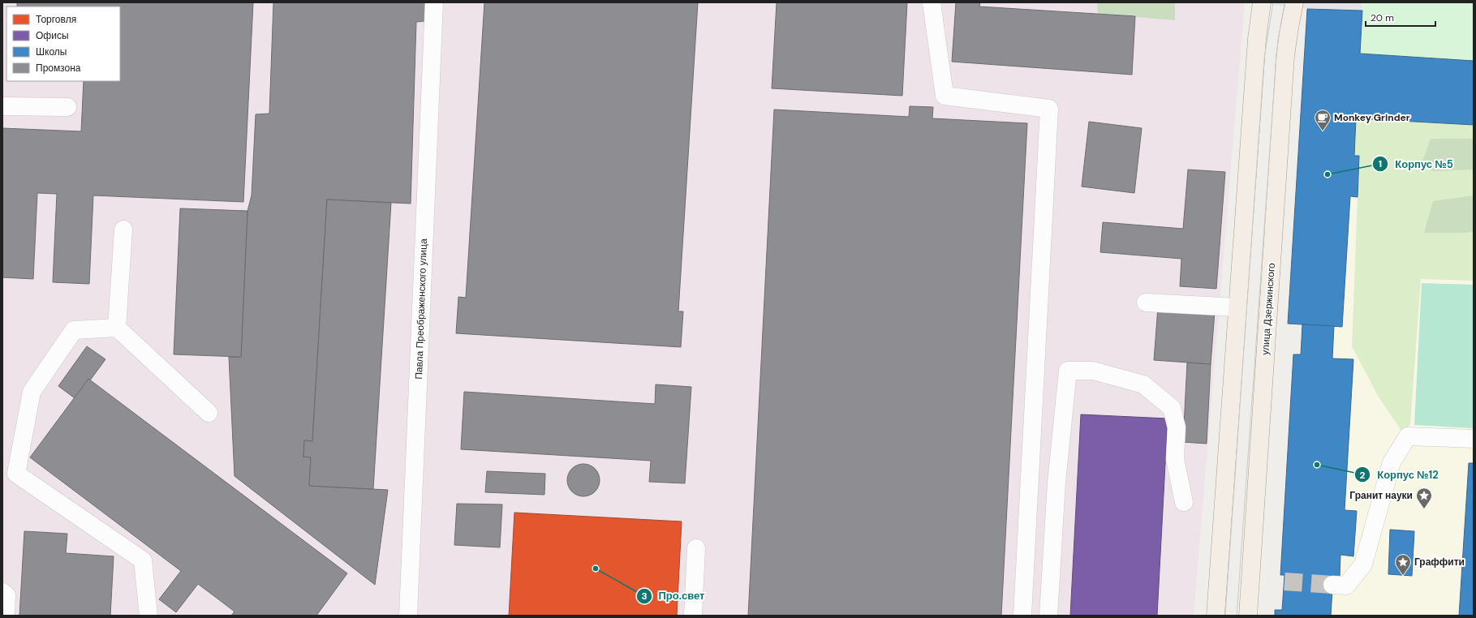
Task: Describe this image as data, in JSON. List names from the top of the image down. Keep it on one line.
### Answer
{"streets":{"main road":["улица Дзержинского"],"lane":["Павла Преображенского улица"]},"places":{"cafe":["Monkey Grinder"],"other":["Корпус №5","Корпус №12","Про.свет"],"place":["Гранит науки","Граффити"]},"legend":["Торговля","Офисы","Школы","Промзона"],"scale_bar":"20 m"}
